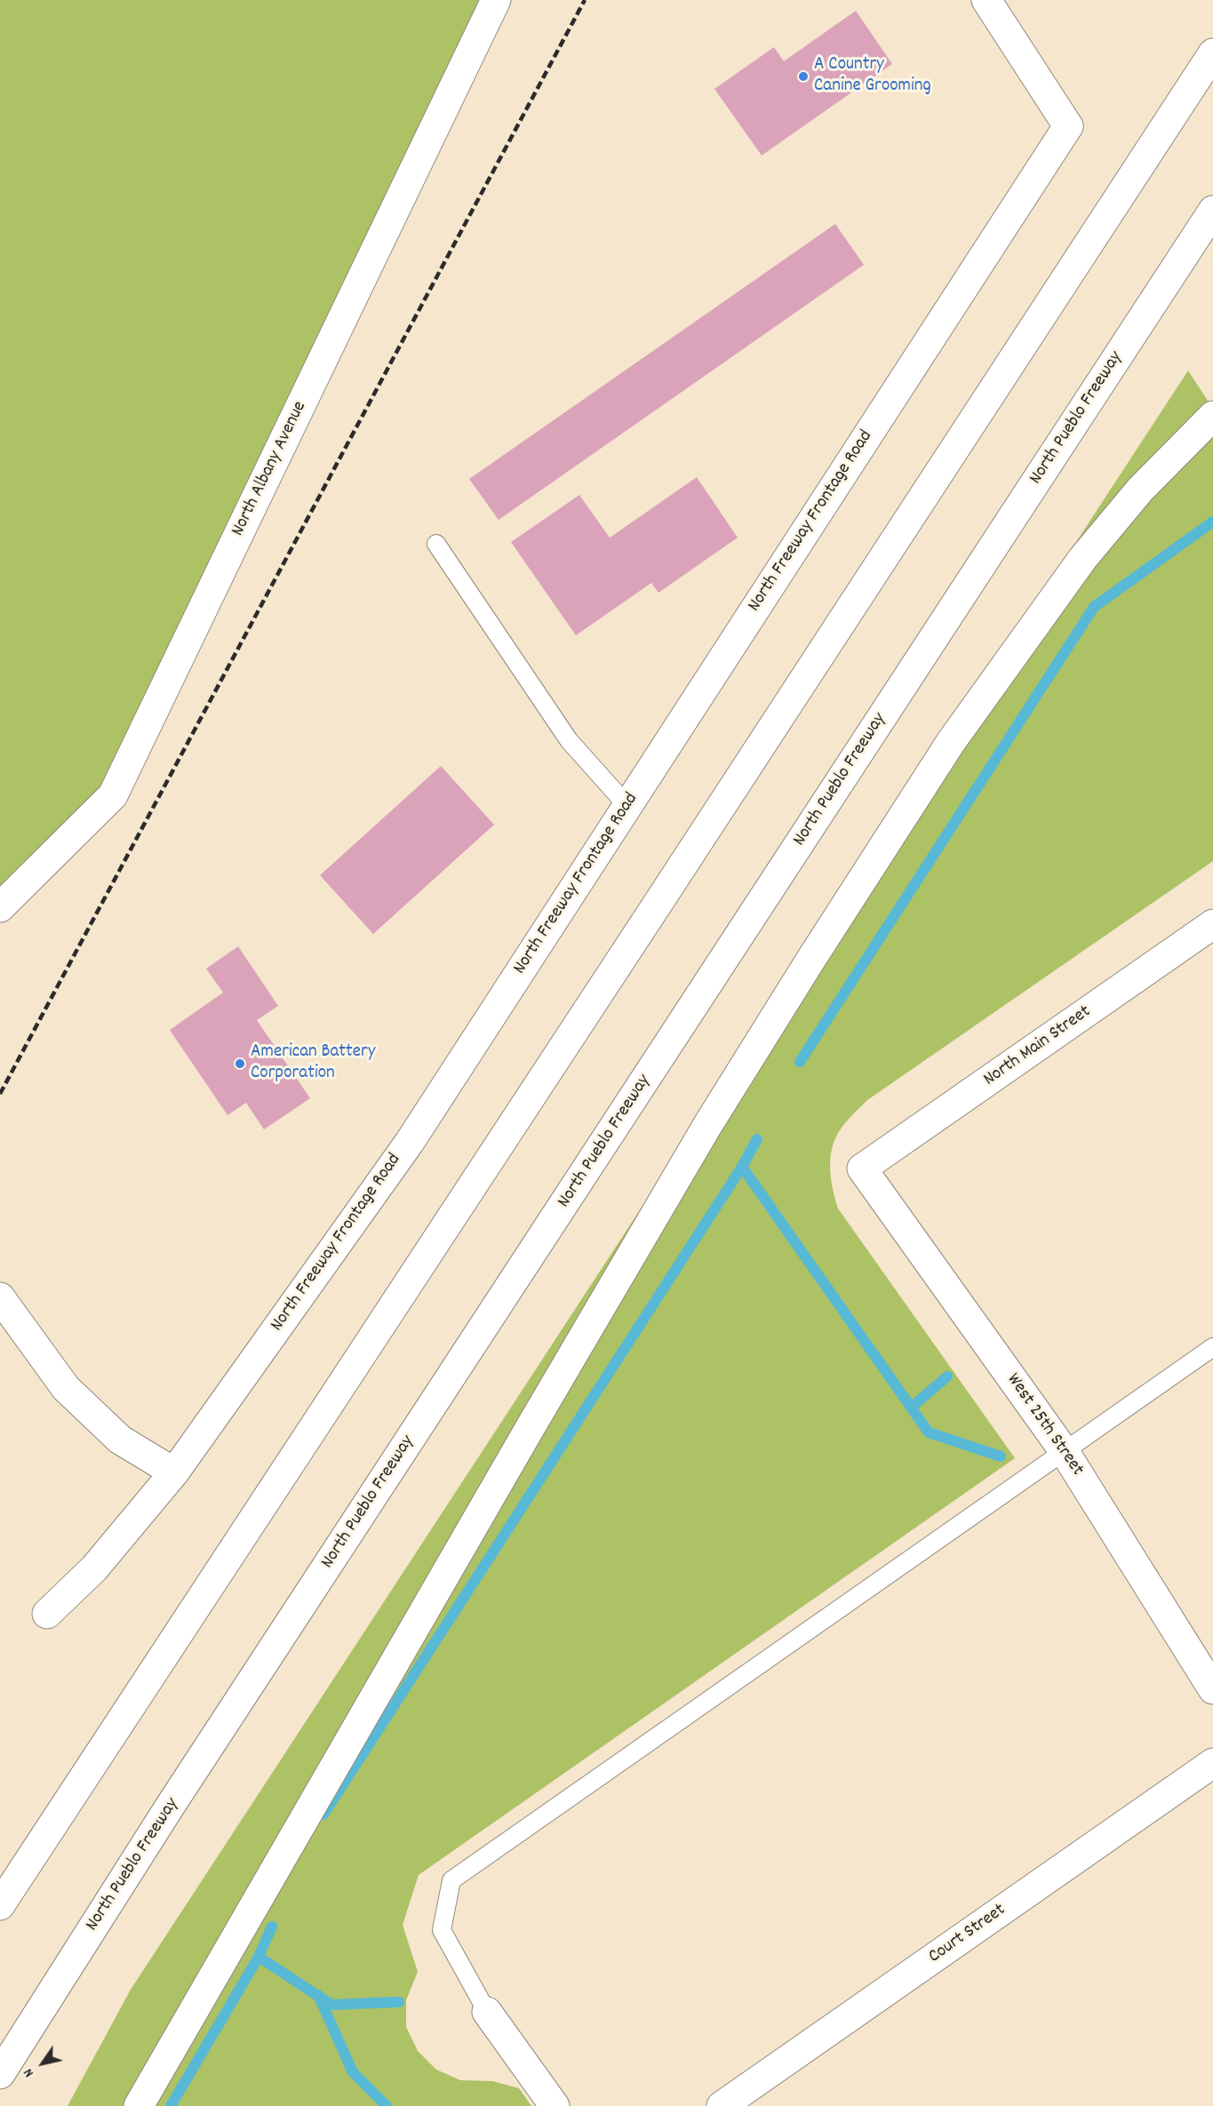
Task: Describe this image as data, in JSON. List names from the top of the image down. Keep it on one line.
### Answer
{"streets":{"main road":["North Pueblo Freeway","North Albany Avenue","North Freeway Frontage Road","North Main Street","West 25th Street","Court Street"]},"crossings":[["North Main Street","West 25th Street"]],"places":["A Country Canine Grooming","American Battery Corporation"],"north":"bottom left"}
